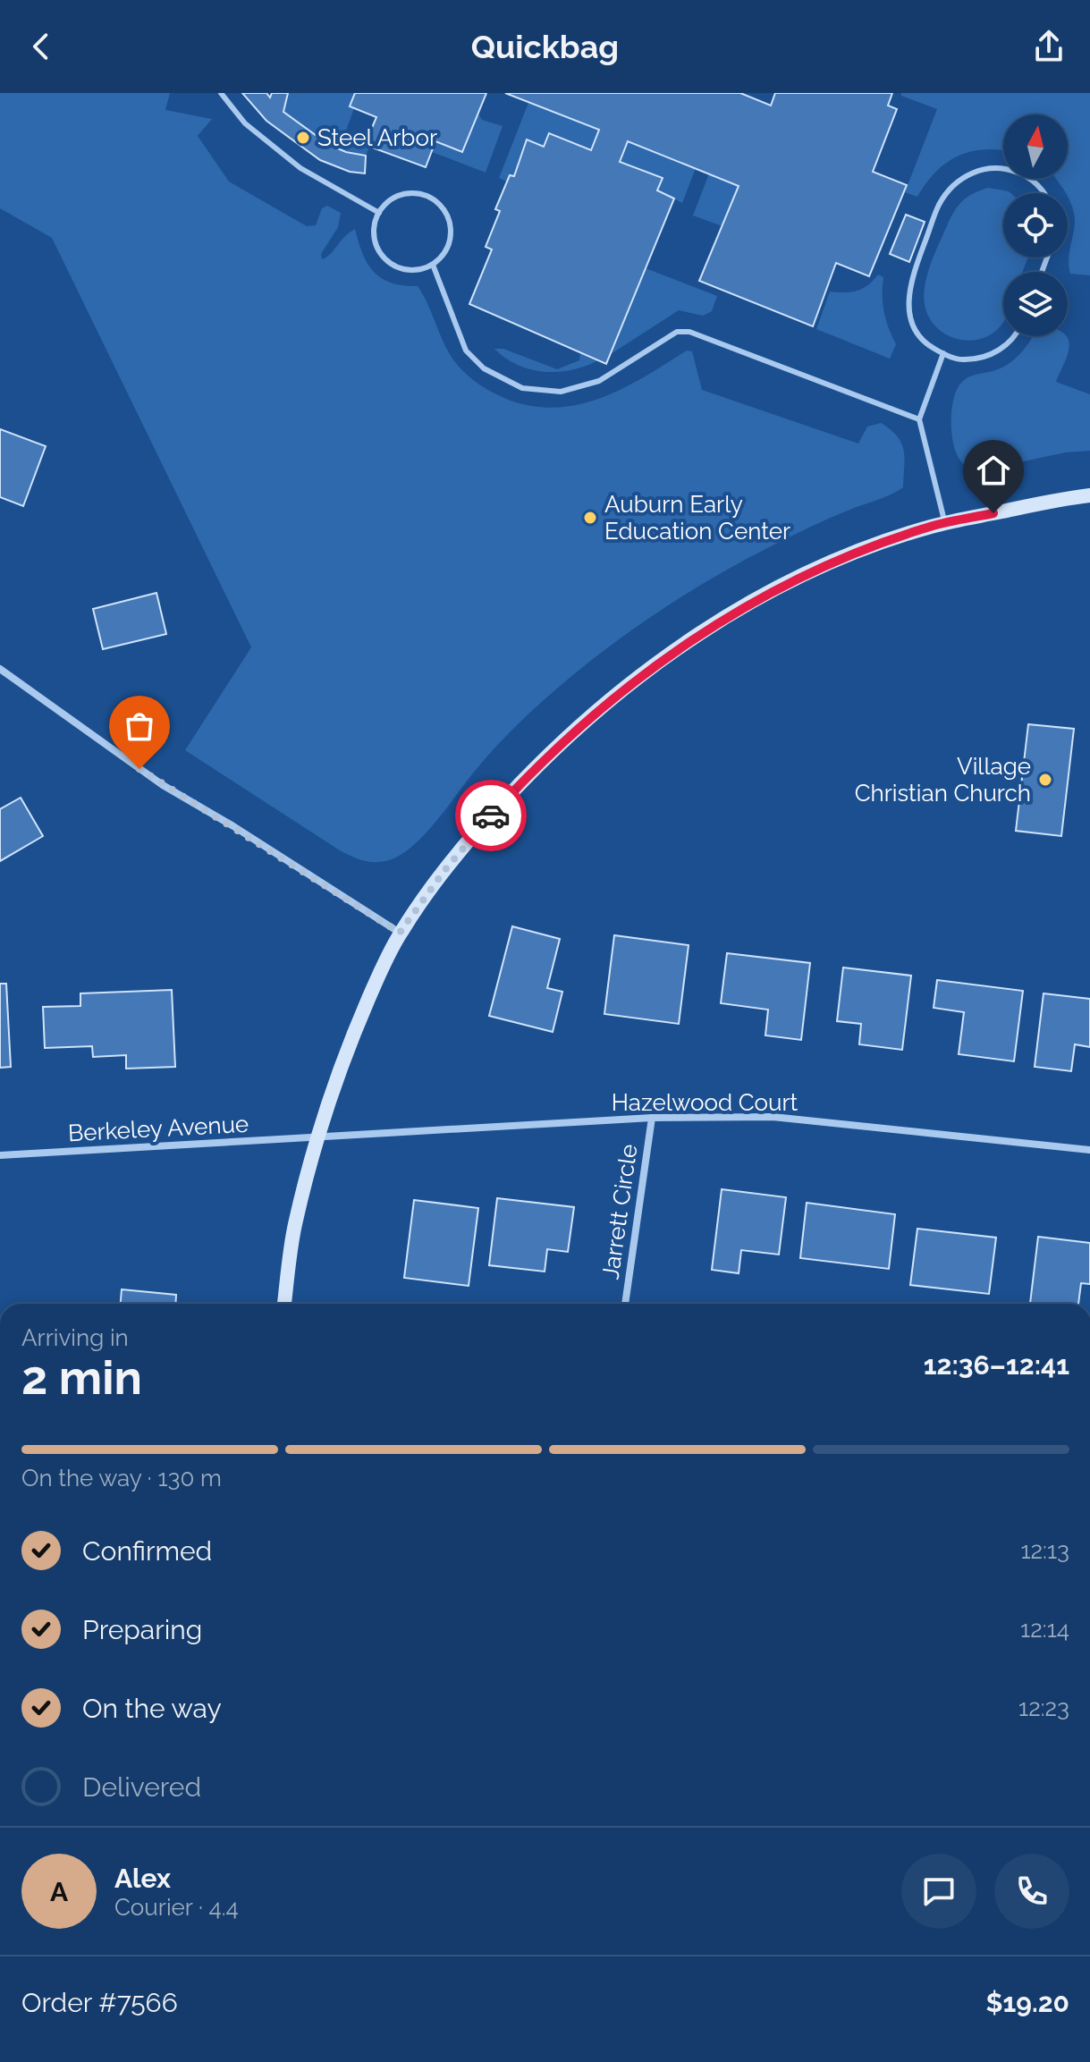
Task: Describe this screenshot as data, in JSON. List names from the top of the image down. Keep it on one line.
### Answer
{"streets":{"street":["Hazelwood Court","Berkeley Avenue","Jarrett Circle"]},"crossings":[["Hazelwood Court","Berkeley Avenue"],["Hazelwood Court","Jarrett Circle"]],"places":["Steel Arbor","Auburn Early Education Center","Village Christian Church"],"north":"top","page":{"header":"Quickbag","heading":["2 min","Arriving in","12:36–12:41"],"panel":["Alex","Courier · 4.4","Order #7566","$19.20"],"bar":"On the way · 130 m","list":[["Confirmed","12:13"],["Preparing","12:14"],["On the way","12:23"],"Delivered"],"round":"A"}}
